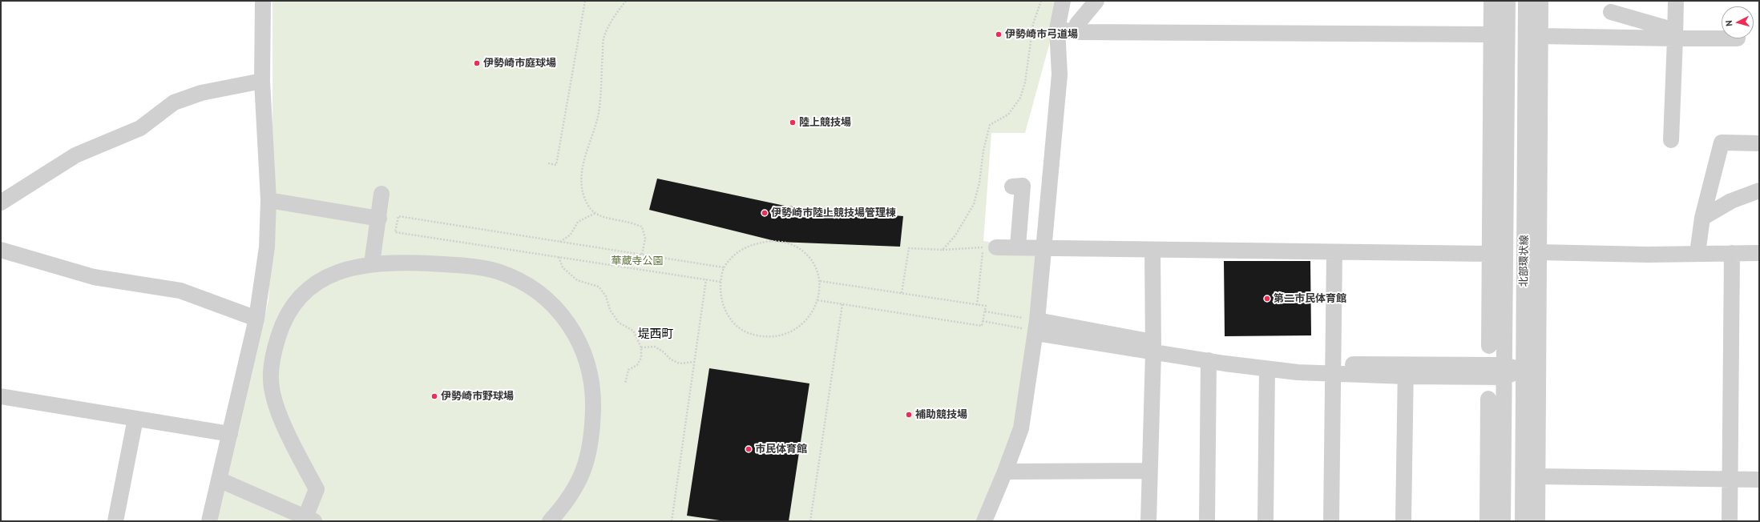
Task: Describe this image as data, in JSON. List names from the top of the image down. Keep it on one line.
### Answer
{"streets":{"street":["北部環状線"]},"districts":["堤西町"],"parks":["華蔵寺公園"],"places":["伊勢崎市弓道場","伊勢崎市庭球場","陸上競技場","伊勢崎市陸上競技場管理棟","第二市民体育館","伊勢崎市野球場","補助競技場","市民体育館"],"north":"left"}
